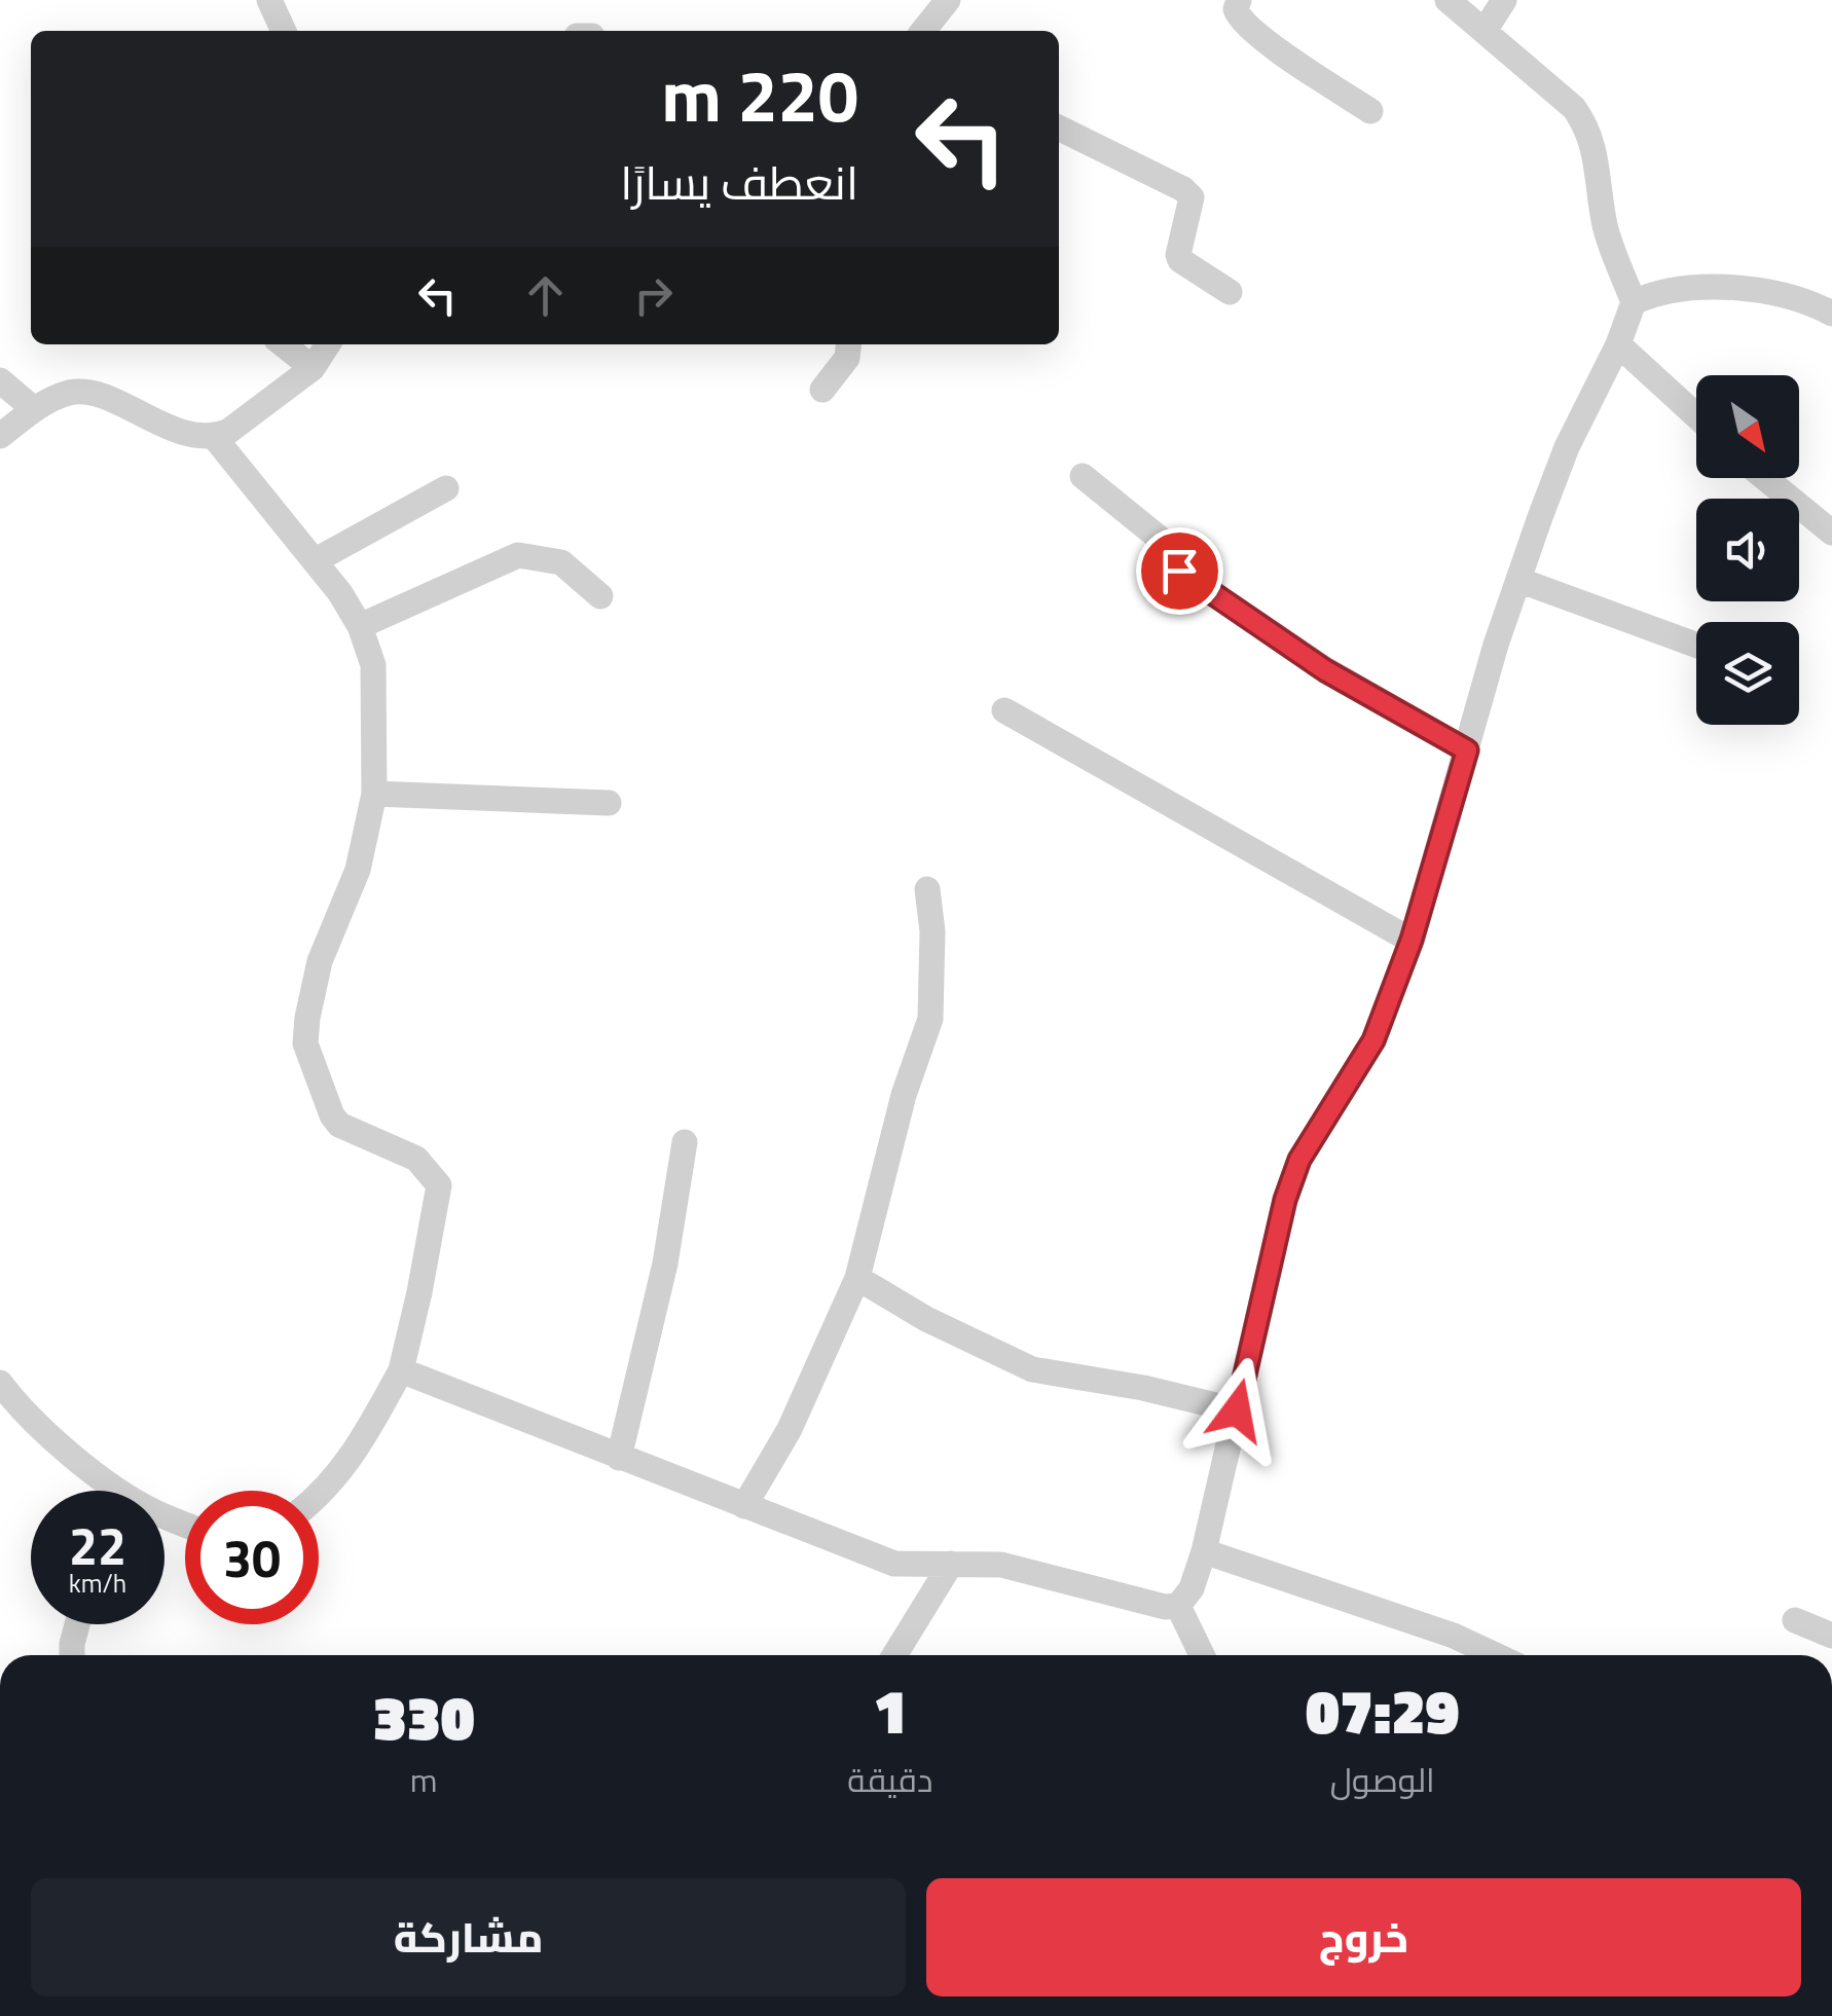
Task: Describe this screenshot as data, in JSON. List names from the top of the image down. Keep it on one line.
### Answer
{"north":"bottom right","page":{"turn":["220 m","انعطف يسارًا"],"speed":"22 km/h","limit":"30","eta":["07:29","الوصول","1","دقيقة","330","m"],"buttons":["خروج","مشاركة"]}}
